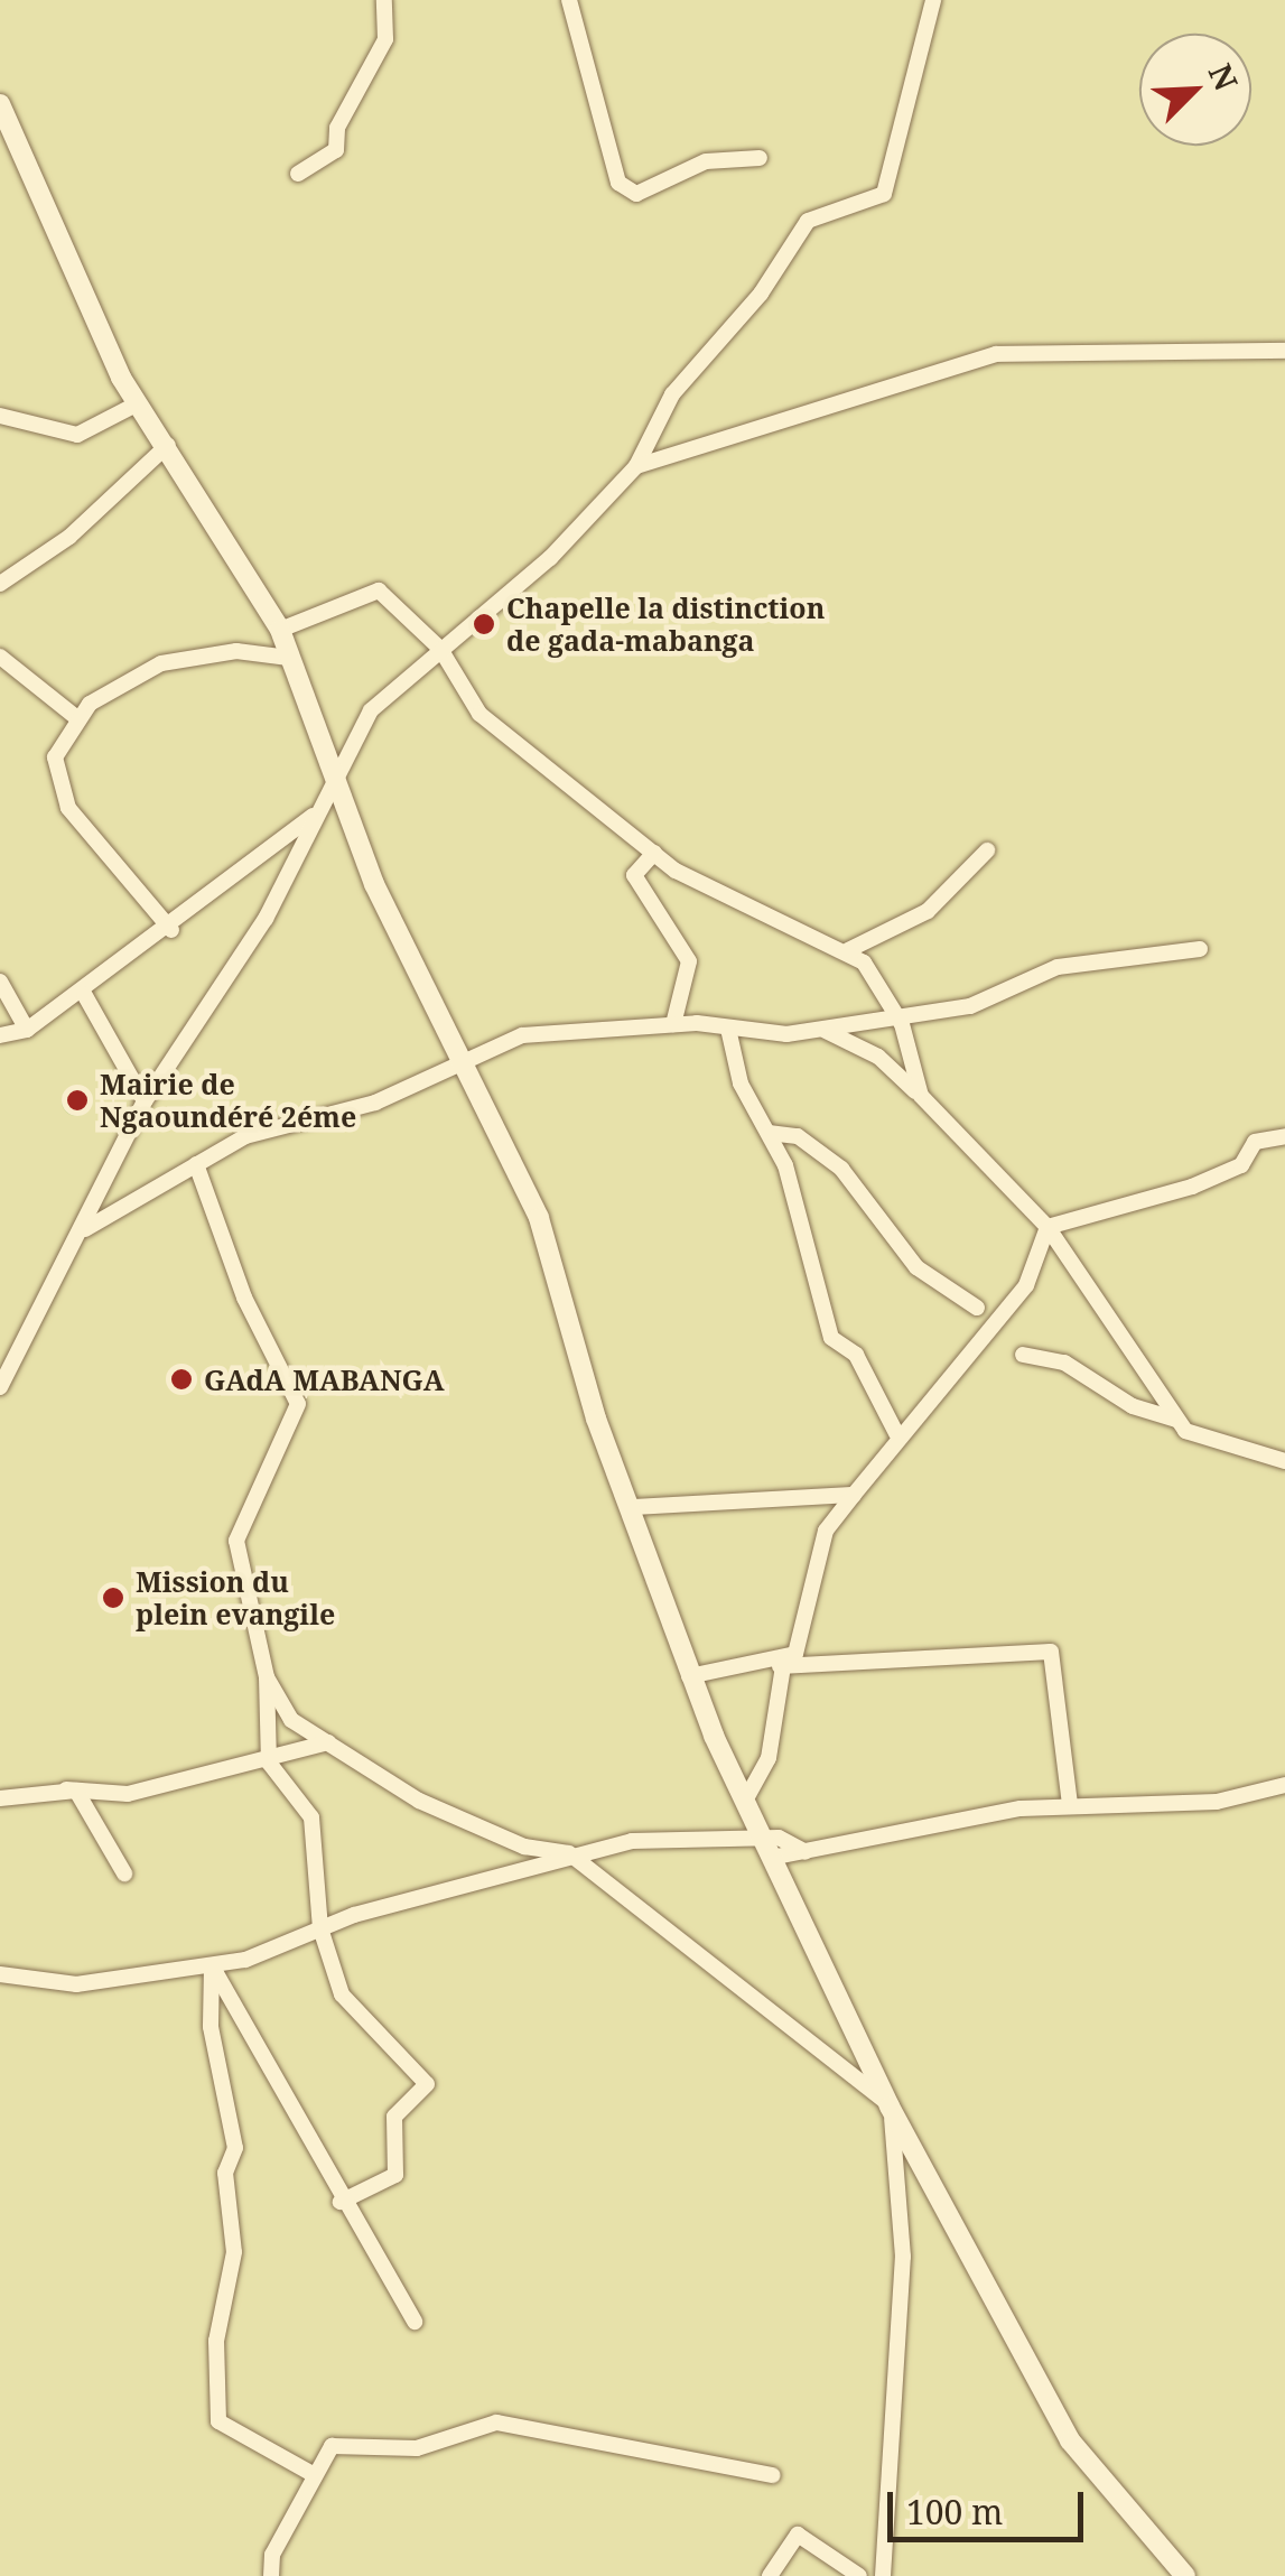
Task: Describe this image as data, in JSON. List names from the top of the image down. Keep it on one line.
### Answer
{"places":["Chapelle la distinction de gada-mabanga","Mairie de Ngaoundéré 2éme","GAdA MABANGA","Mission du plein evangile"],"scale_bar":"100 m","north":"top right"}
